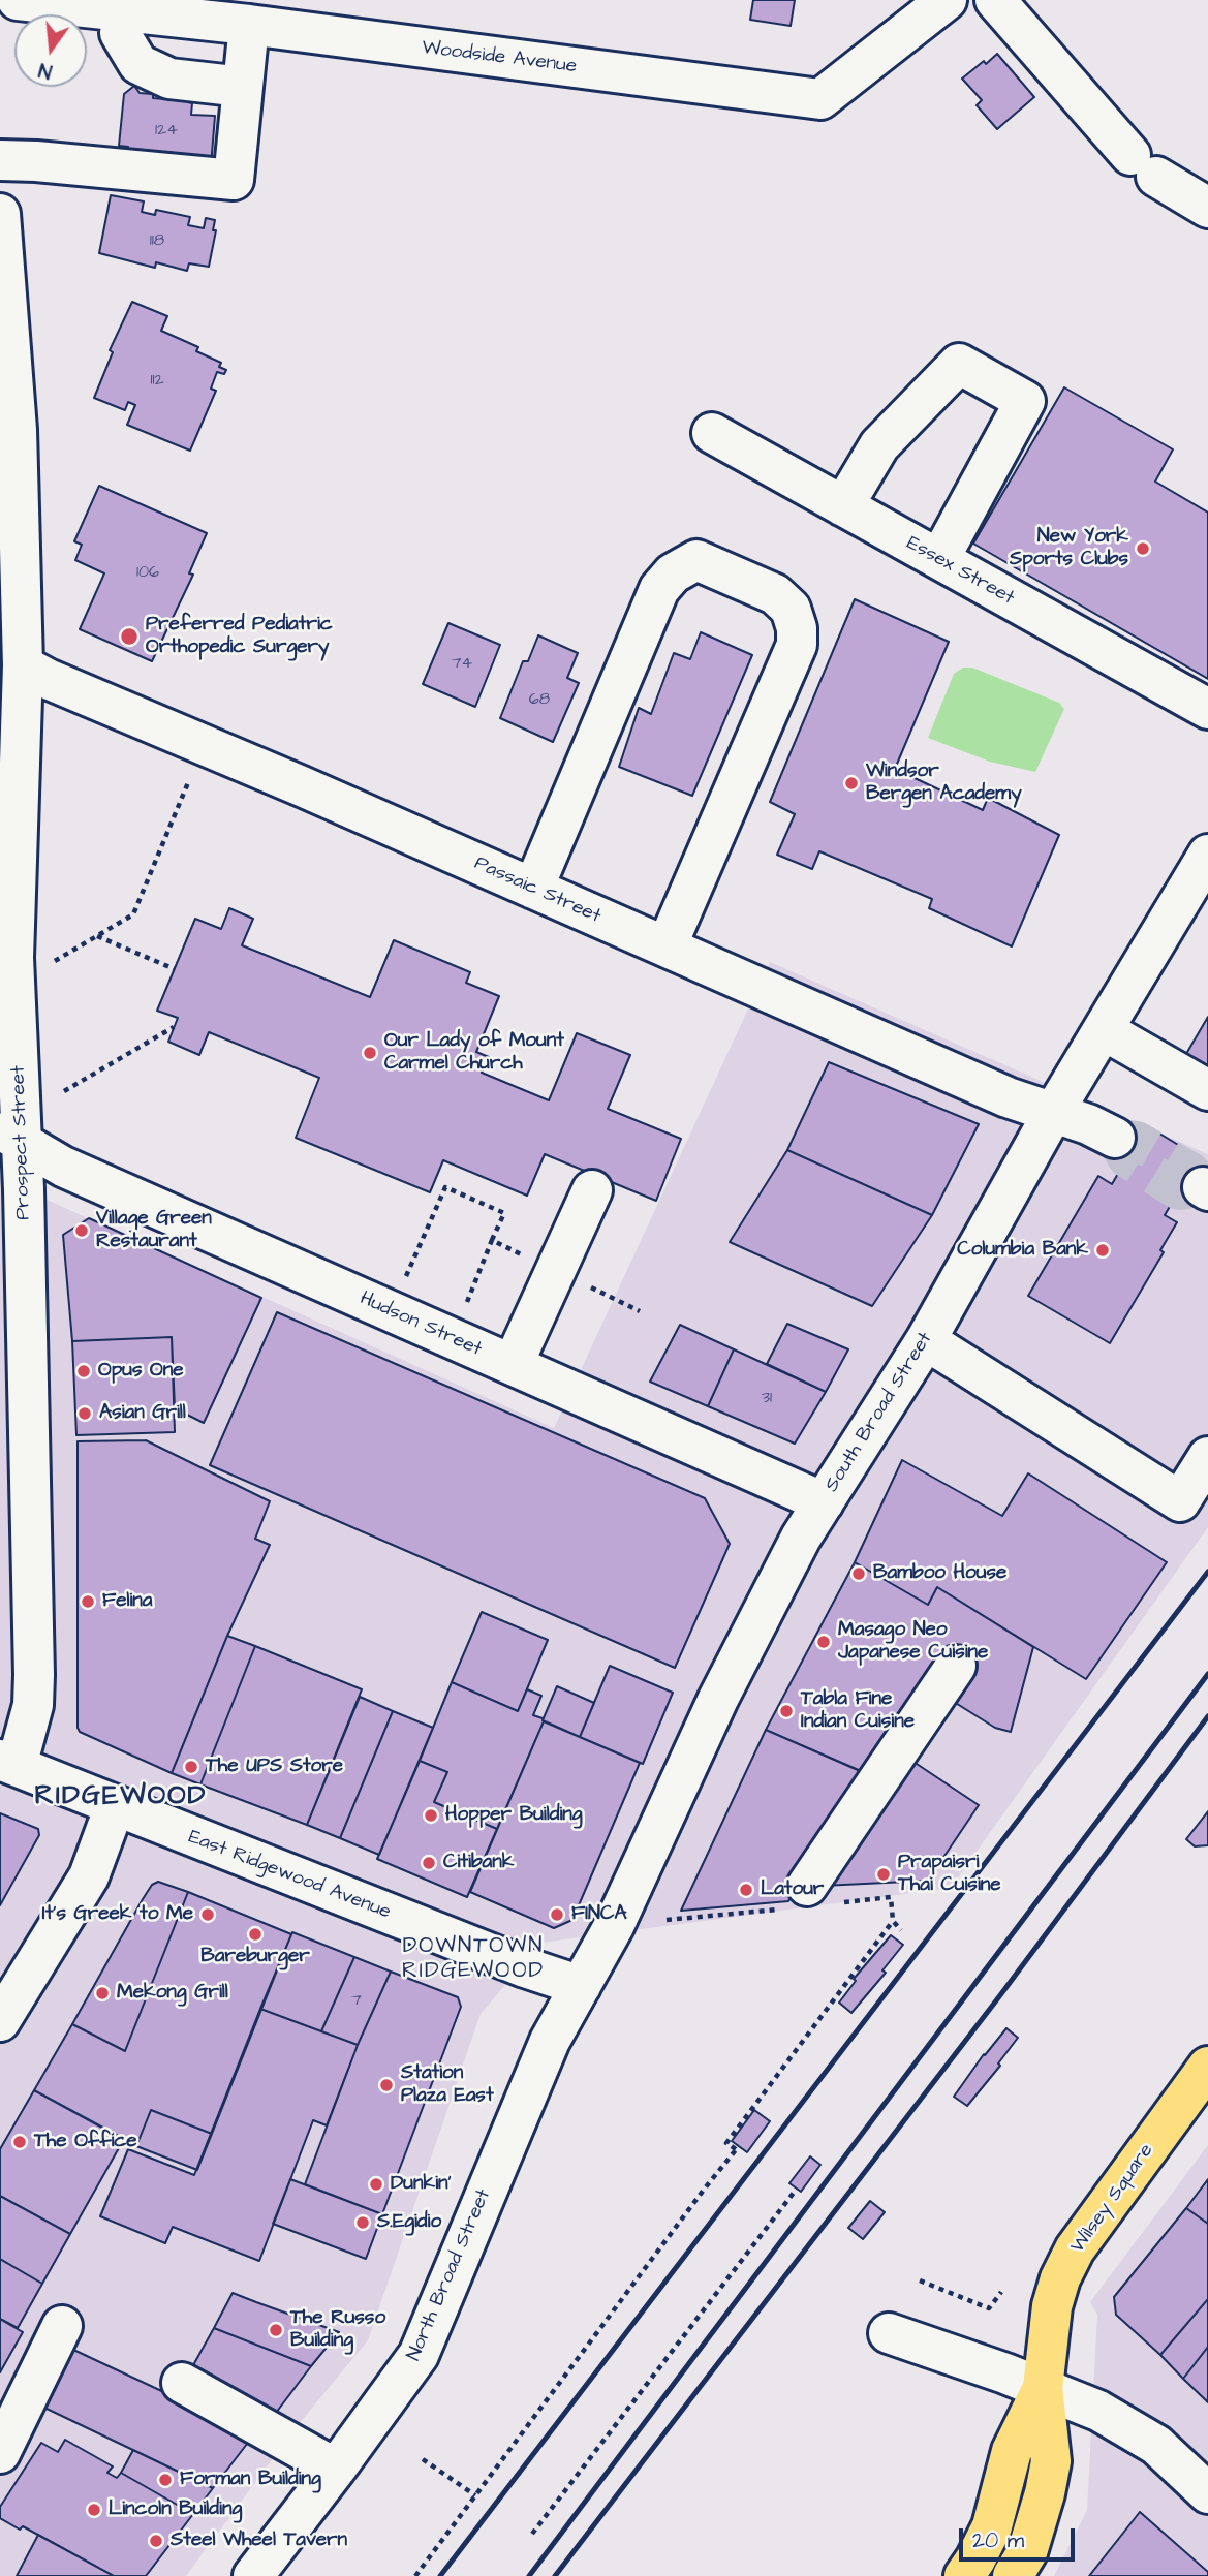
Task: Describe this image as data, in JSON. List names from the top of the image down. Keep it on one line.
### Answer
{"streets":{"main road":["Wilsey Square"],"street":["Woodside Avenue","Essex Street","Passaic Street","Prospect Street","Hudson Street","South Broad Street","East Ridgewood Avenue","North Broad Street"]},"crossings":[["Passaic Street","Prospect Street"],["Passaic Street","South Broad Street"],["Prospect Street","Hudson Street"],["Prospect Street","East Ridgewood Avenue"],["Hudson Street","South Broad Street"],["South Broad Street","East Ridgewood Avenue"],["South Broad Street","North Broad Street"],["East Ridgewood Avenue","North Broad Street"]],"districts":["RIDGEWOOD","DOWNTOWN RIDGEWOOD"],"places":["New York Sports Clubs","Preferred Pediatric Orthopedic Surgery","Windsor Bergen Academy","Our Lady of Mount Carmel Church","Village Green Restaurant","Columbia Bank","Opus One","Asian Grill","Bamboo House","Felina","Masago Neo Japanese Cuisine","Tabla Fine Indian Cuisine","The UPS Store","Hopper Building","Citibank","Prapaisri Thai Cuisine","Latour","It's Greek to Me","FINCA","Bareburger","Mekong Grill","Station Plaza East","The Office","Dunkin'","S.Egidio","The Russo Building","Forman Building","Lincoln Building","Steel Wheel Tavern"],"house_numbers":["124","118","112","106","74","68","31","7"],"scale_bar":"20 m","north":"bottom"}
